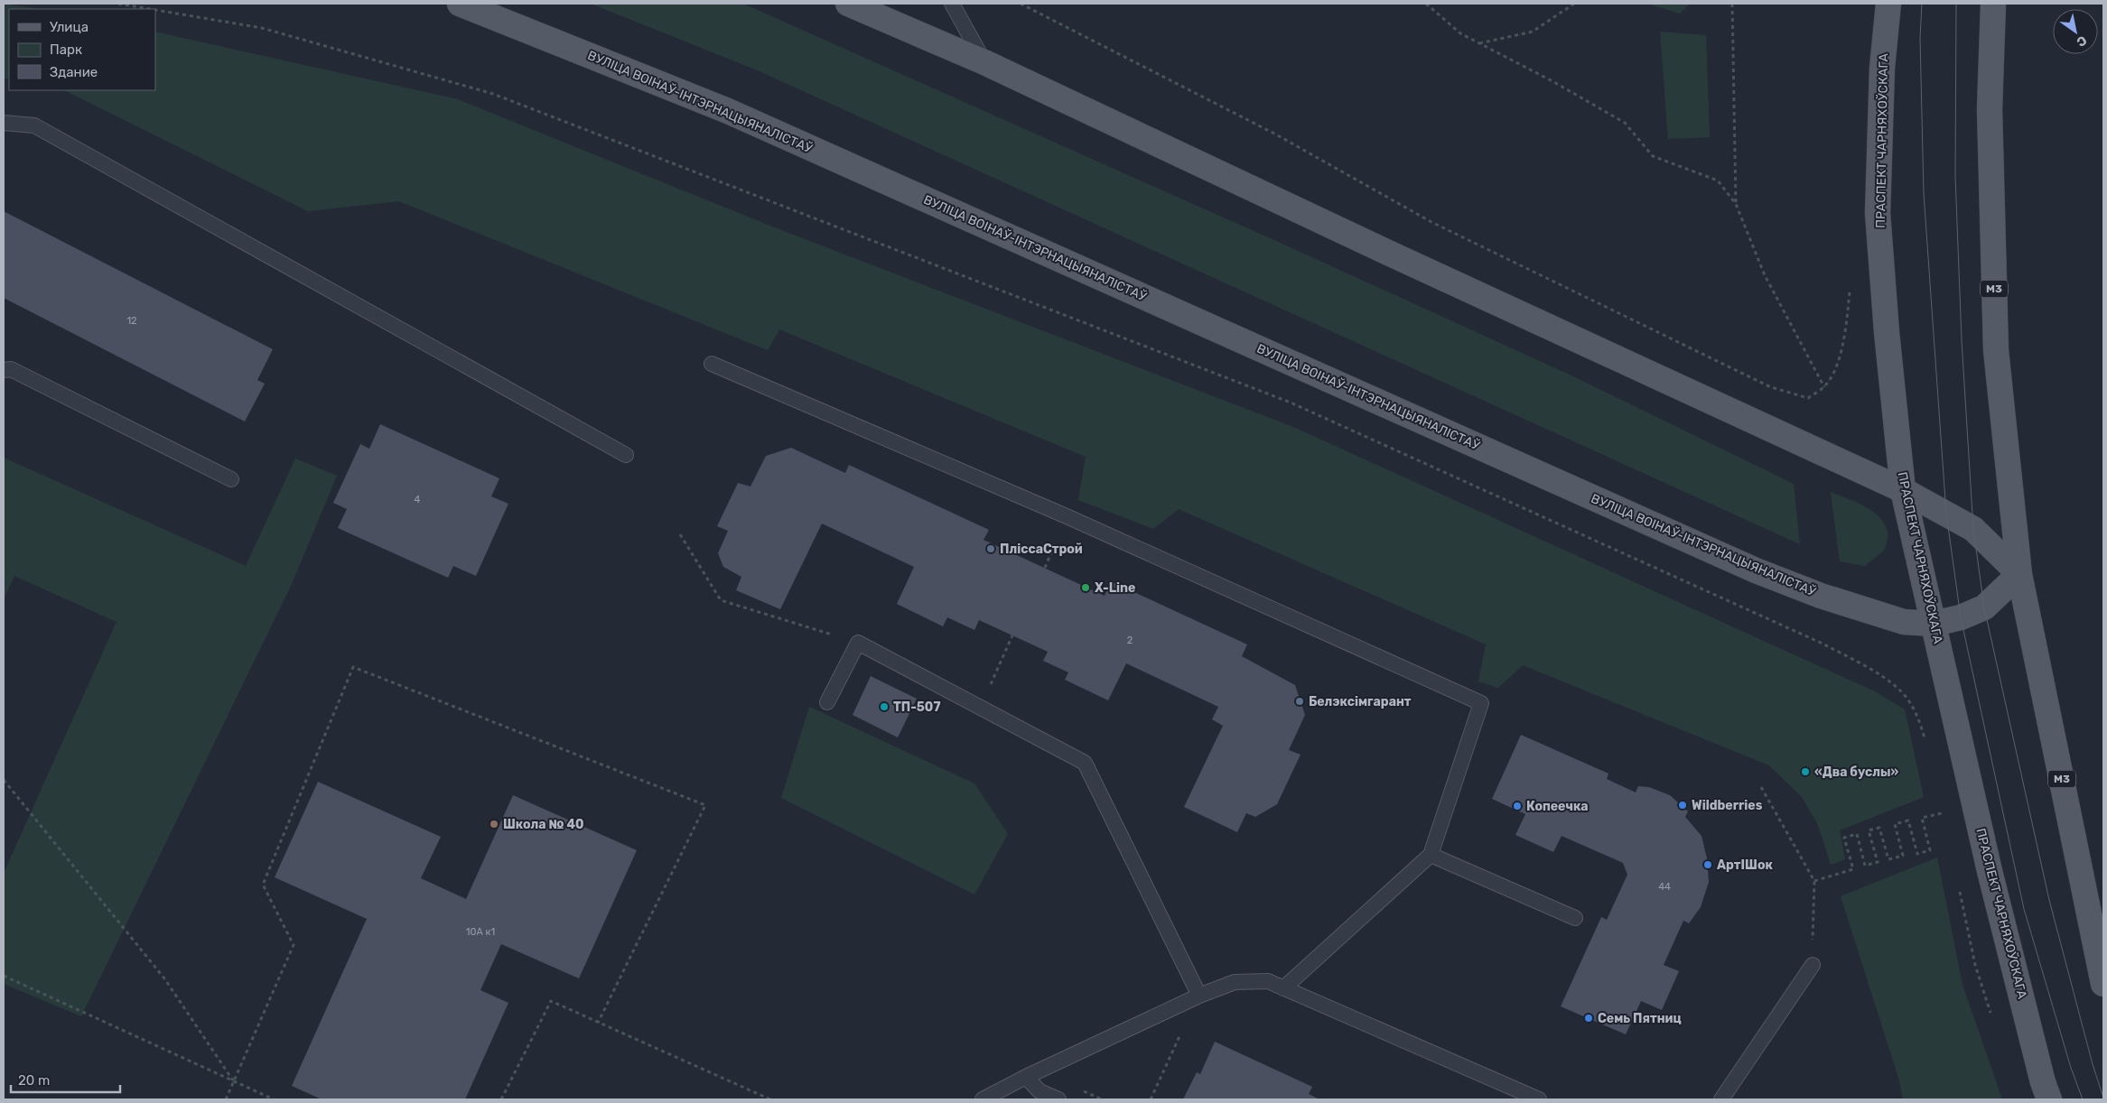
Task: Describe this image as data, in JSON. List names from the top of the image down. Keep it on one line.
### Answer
{"streets":{"main road":["ВУЛІЦА ВОІНАЎ-ІНТЭРНАЦЫЯНАЛІСТАЎ","ПРАСПЕКТ ЧАРНЯХОЎСКАГА","М3"]},"crossings":[["ВУЛІЦА ВОІНАЎ-ІНТЭРНАЦЫЯНАЛІСТАЎ","ПРАСПЕКТ ЧАРНЯХОЎСКАГА"],["ВУЛІЦА ВОІНАЎ-ІНТЭРНАЦЫЯНАЛІСТАЎ","М3"]],"places":["ПліссаСтрой","X-Line","Белэксімгарант","ТП-507","«Два буслы»","Wildberries","Копеечка","Школа № 40","АртIШок","Семь Пятниц"],"house_numbers":["12","4","2","44","10А к1"],"legend":["Улица","Парк","Здание"],"scale_bar":"20 m","north":"bottom right"}
